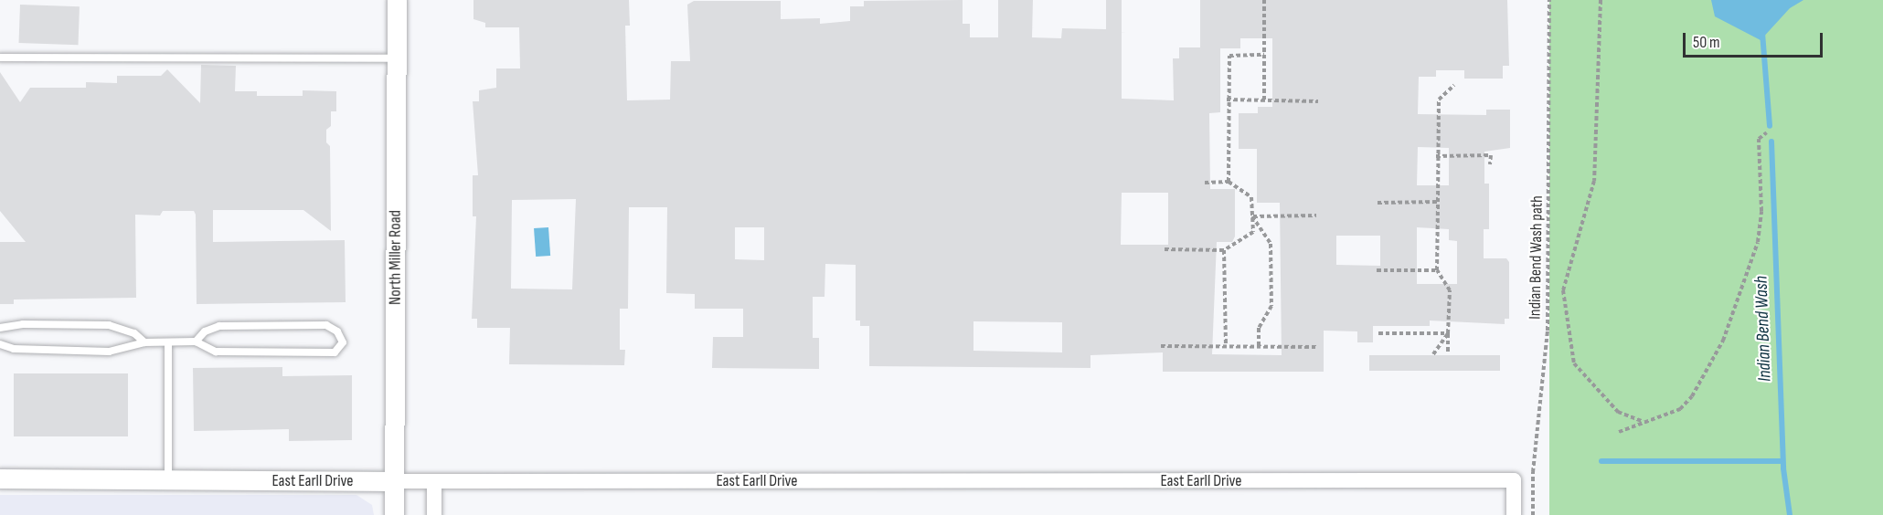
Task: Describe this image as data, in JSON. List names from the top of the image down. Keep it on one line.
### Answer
{"streets":{"street":["North Miller Road","East Earll Drive"],"path":["Indian Bend Wash path"]},"crossings":[["North Miller Road","East Earll Drive"]],"water":["Indian Bend Wash"],"scale_bar":"50 m"}
